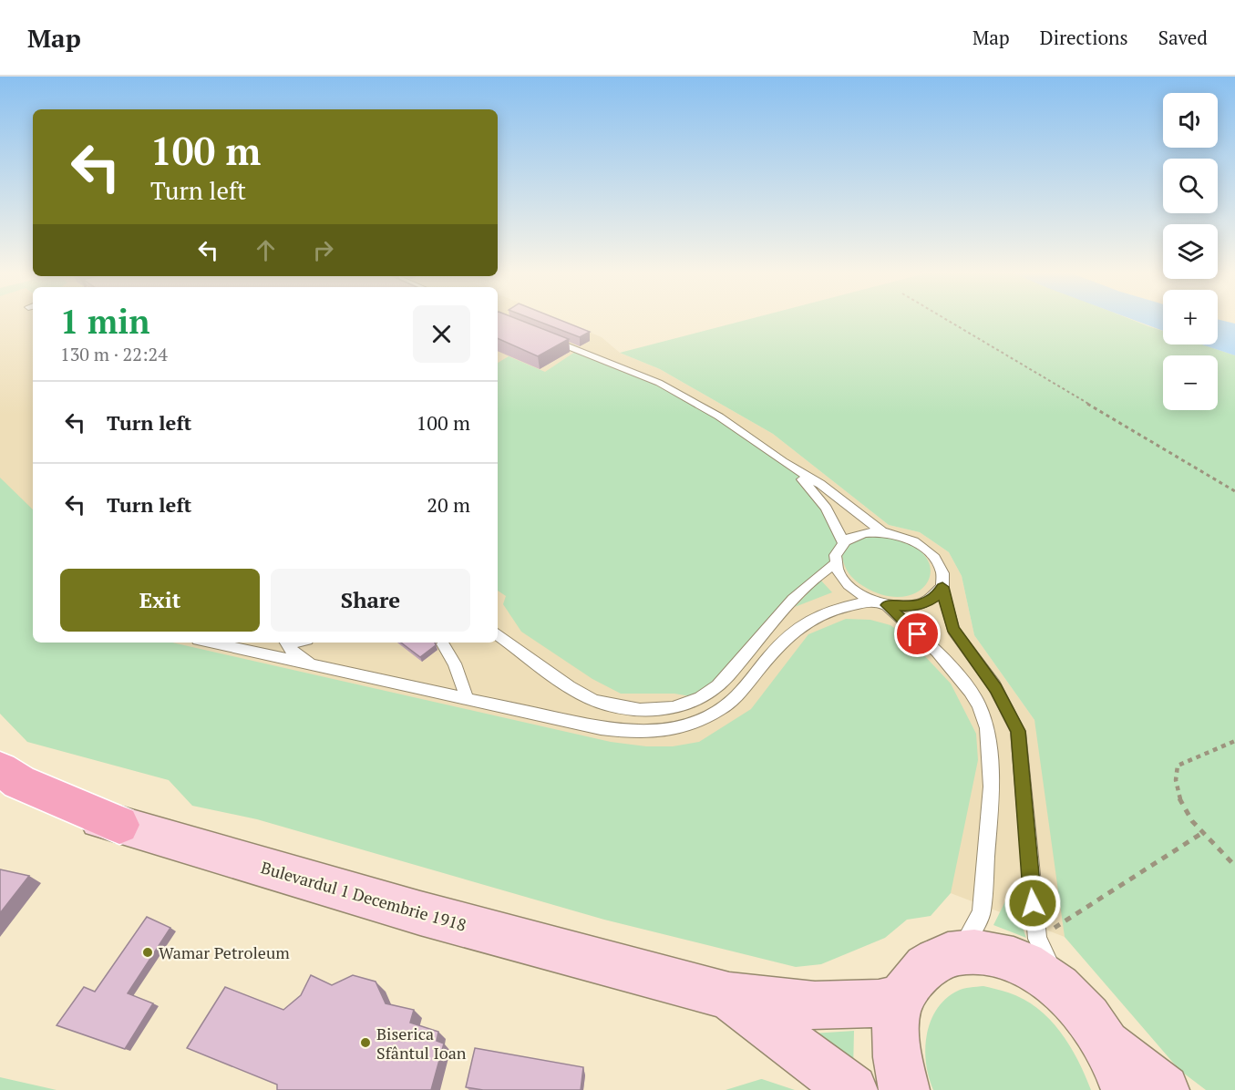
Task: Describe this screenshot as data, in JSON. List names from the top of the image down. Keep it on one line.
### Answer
{"streets":{"main road":["Bulevardul 1 Decembrie 1918"]},"places":["Wamar Petroleum","Biserica Sfântul Ioan"],"page":{"header":"Map","nav":["Map","Directions","Saved"],"map_buttons":["+","−"],"turn":["100 m","Turn left"],"heading":["1 min","130 m · 22:24"],"list":[{"name":"Turn left","value":"100 m"},{"name":"Turn left","value":"20 m"}],"buttons":["Exit","Share"]}}
